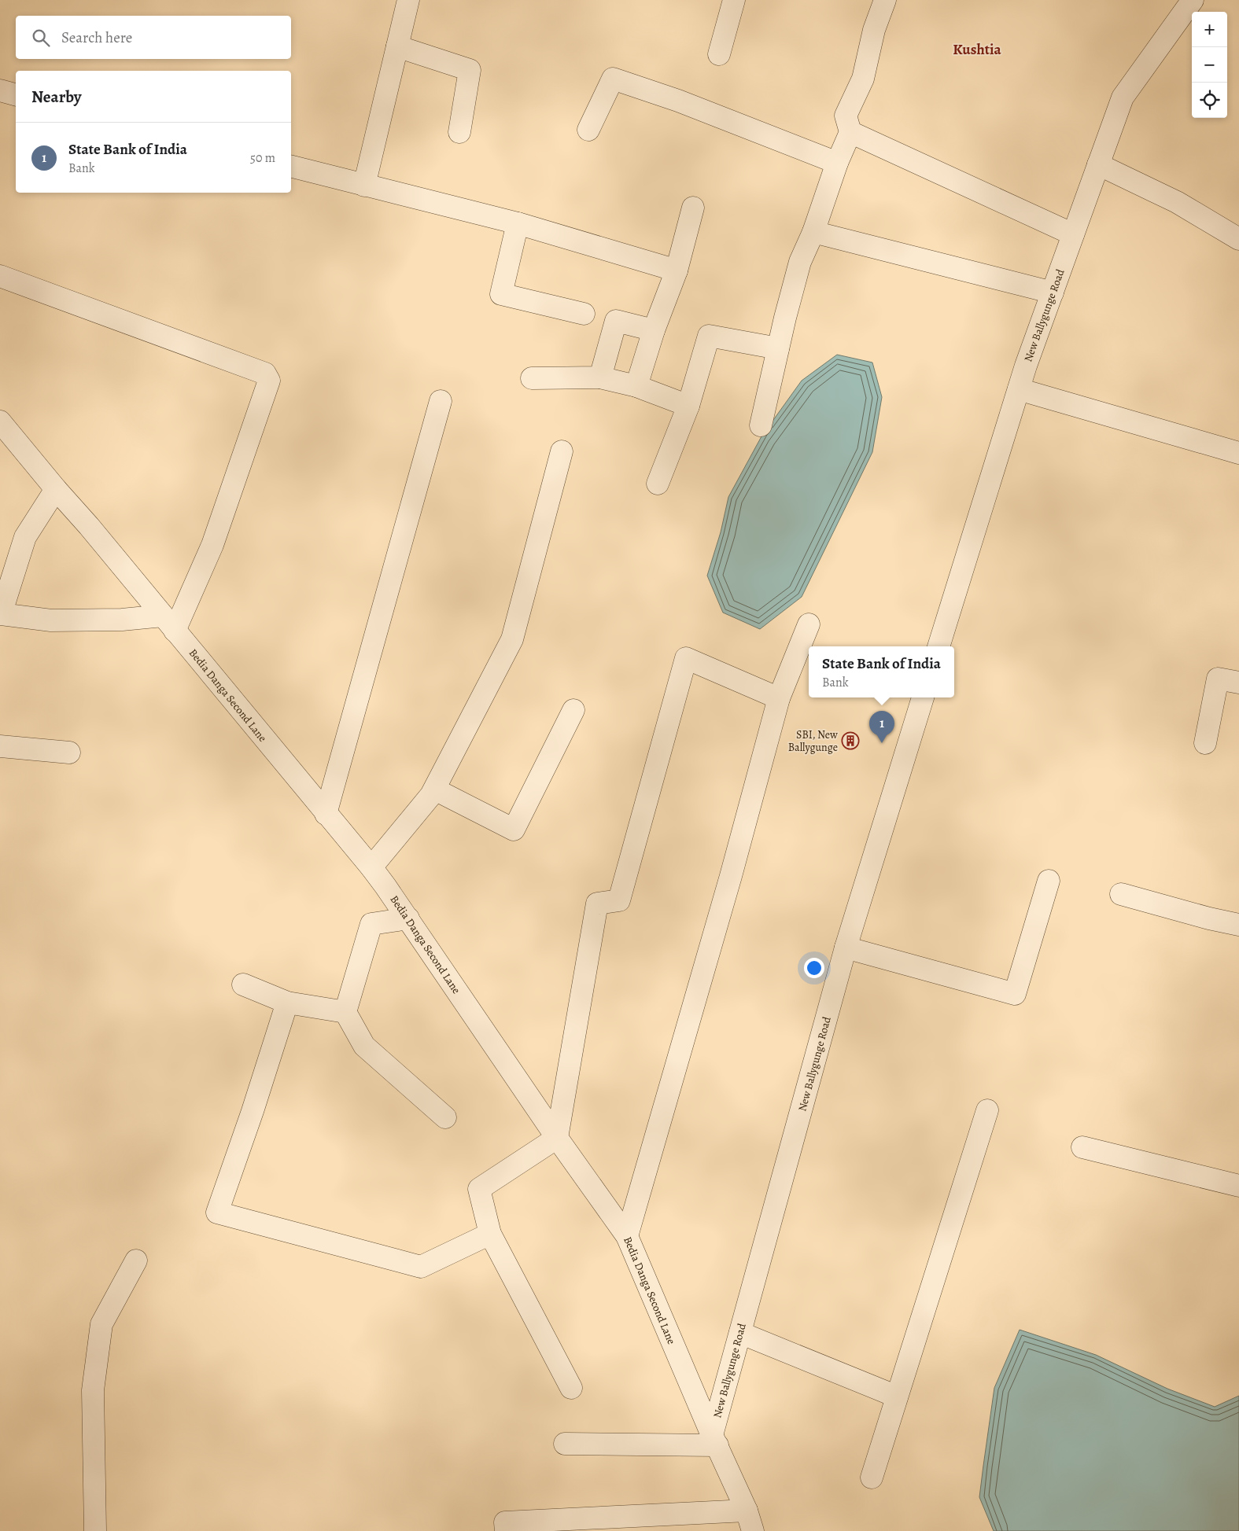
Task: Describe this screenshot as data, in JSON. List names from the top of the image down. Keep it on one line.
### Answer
{"streets":{"street":["New Ballygunge Road","Bedia Danga Second Lane"]},"crossings":[["New Ballygunge Road","Bedia Danga Second Lane"]],"districts":["Kushtia"],"places":{"building":["SBI, New Ballygunge"]},"page":{"map_buttons":["+","−"],"search":"Search here","heading":"Nearby","list":[{"mark":"1","name":"State Bank of India","note":"Bank","value":"50 m"}],"popup":["State Bank of India","Bank"],"pins":"1"}}
